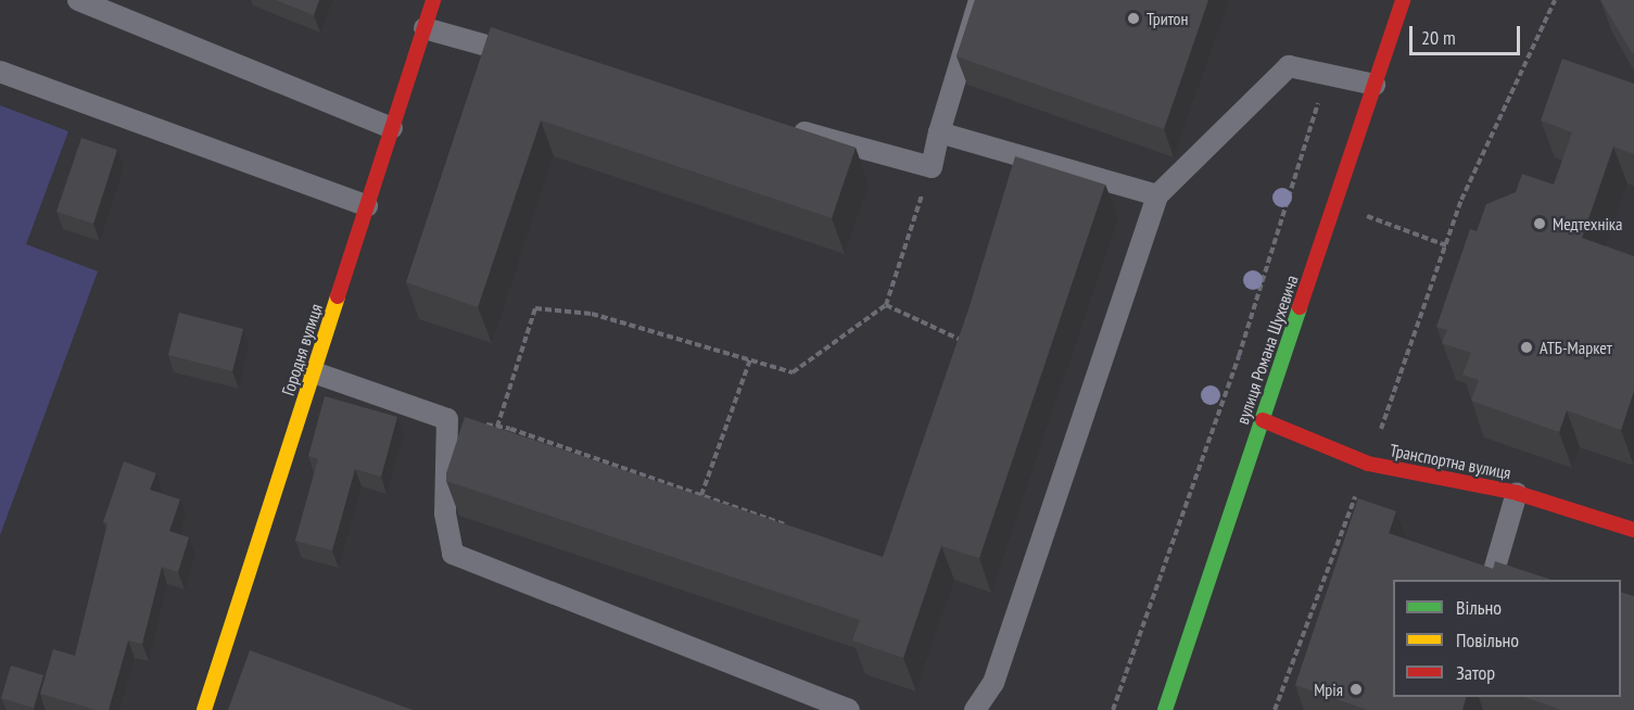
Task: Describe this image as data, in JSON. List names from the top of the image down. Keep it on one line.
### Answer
{"streets":{"street":["Городня вулиця","вулиця Романа Шухевича","Транспортна вулиця"]},"crossings":[["вулиця Романа Шухевича","Транспортна вулиця"]],"places":["Тритон","Медтехнiка","АТБ-Маркет","Мрія"],"legend":["Вільно","Повільно","Затор"],"scale_bar":"20 m"}
